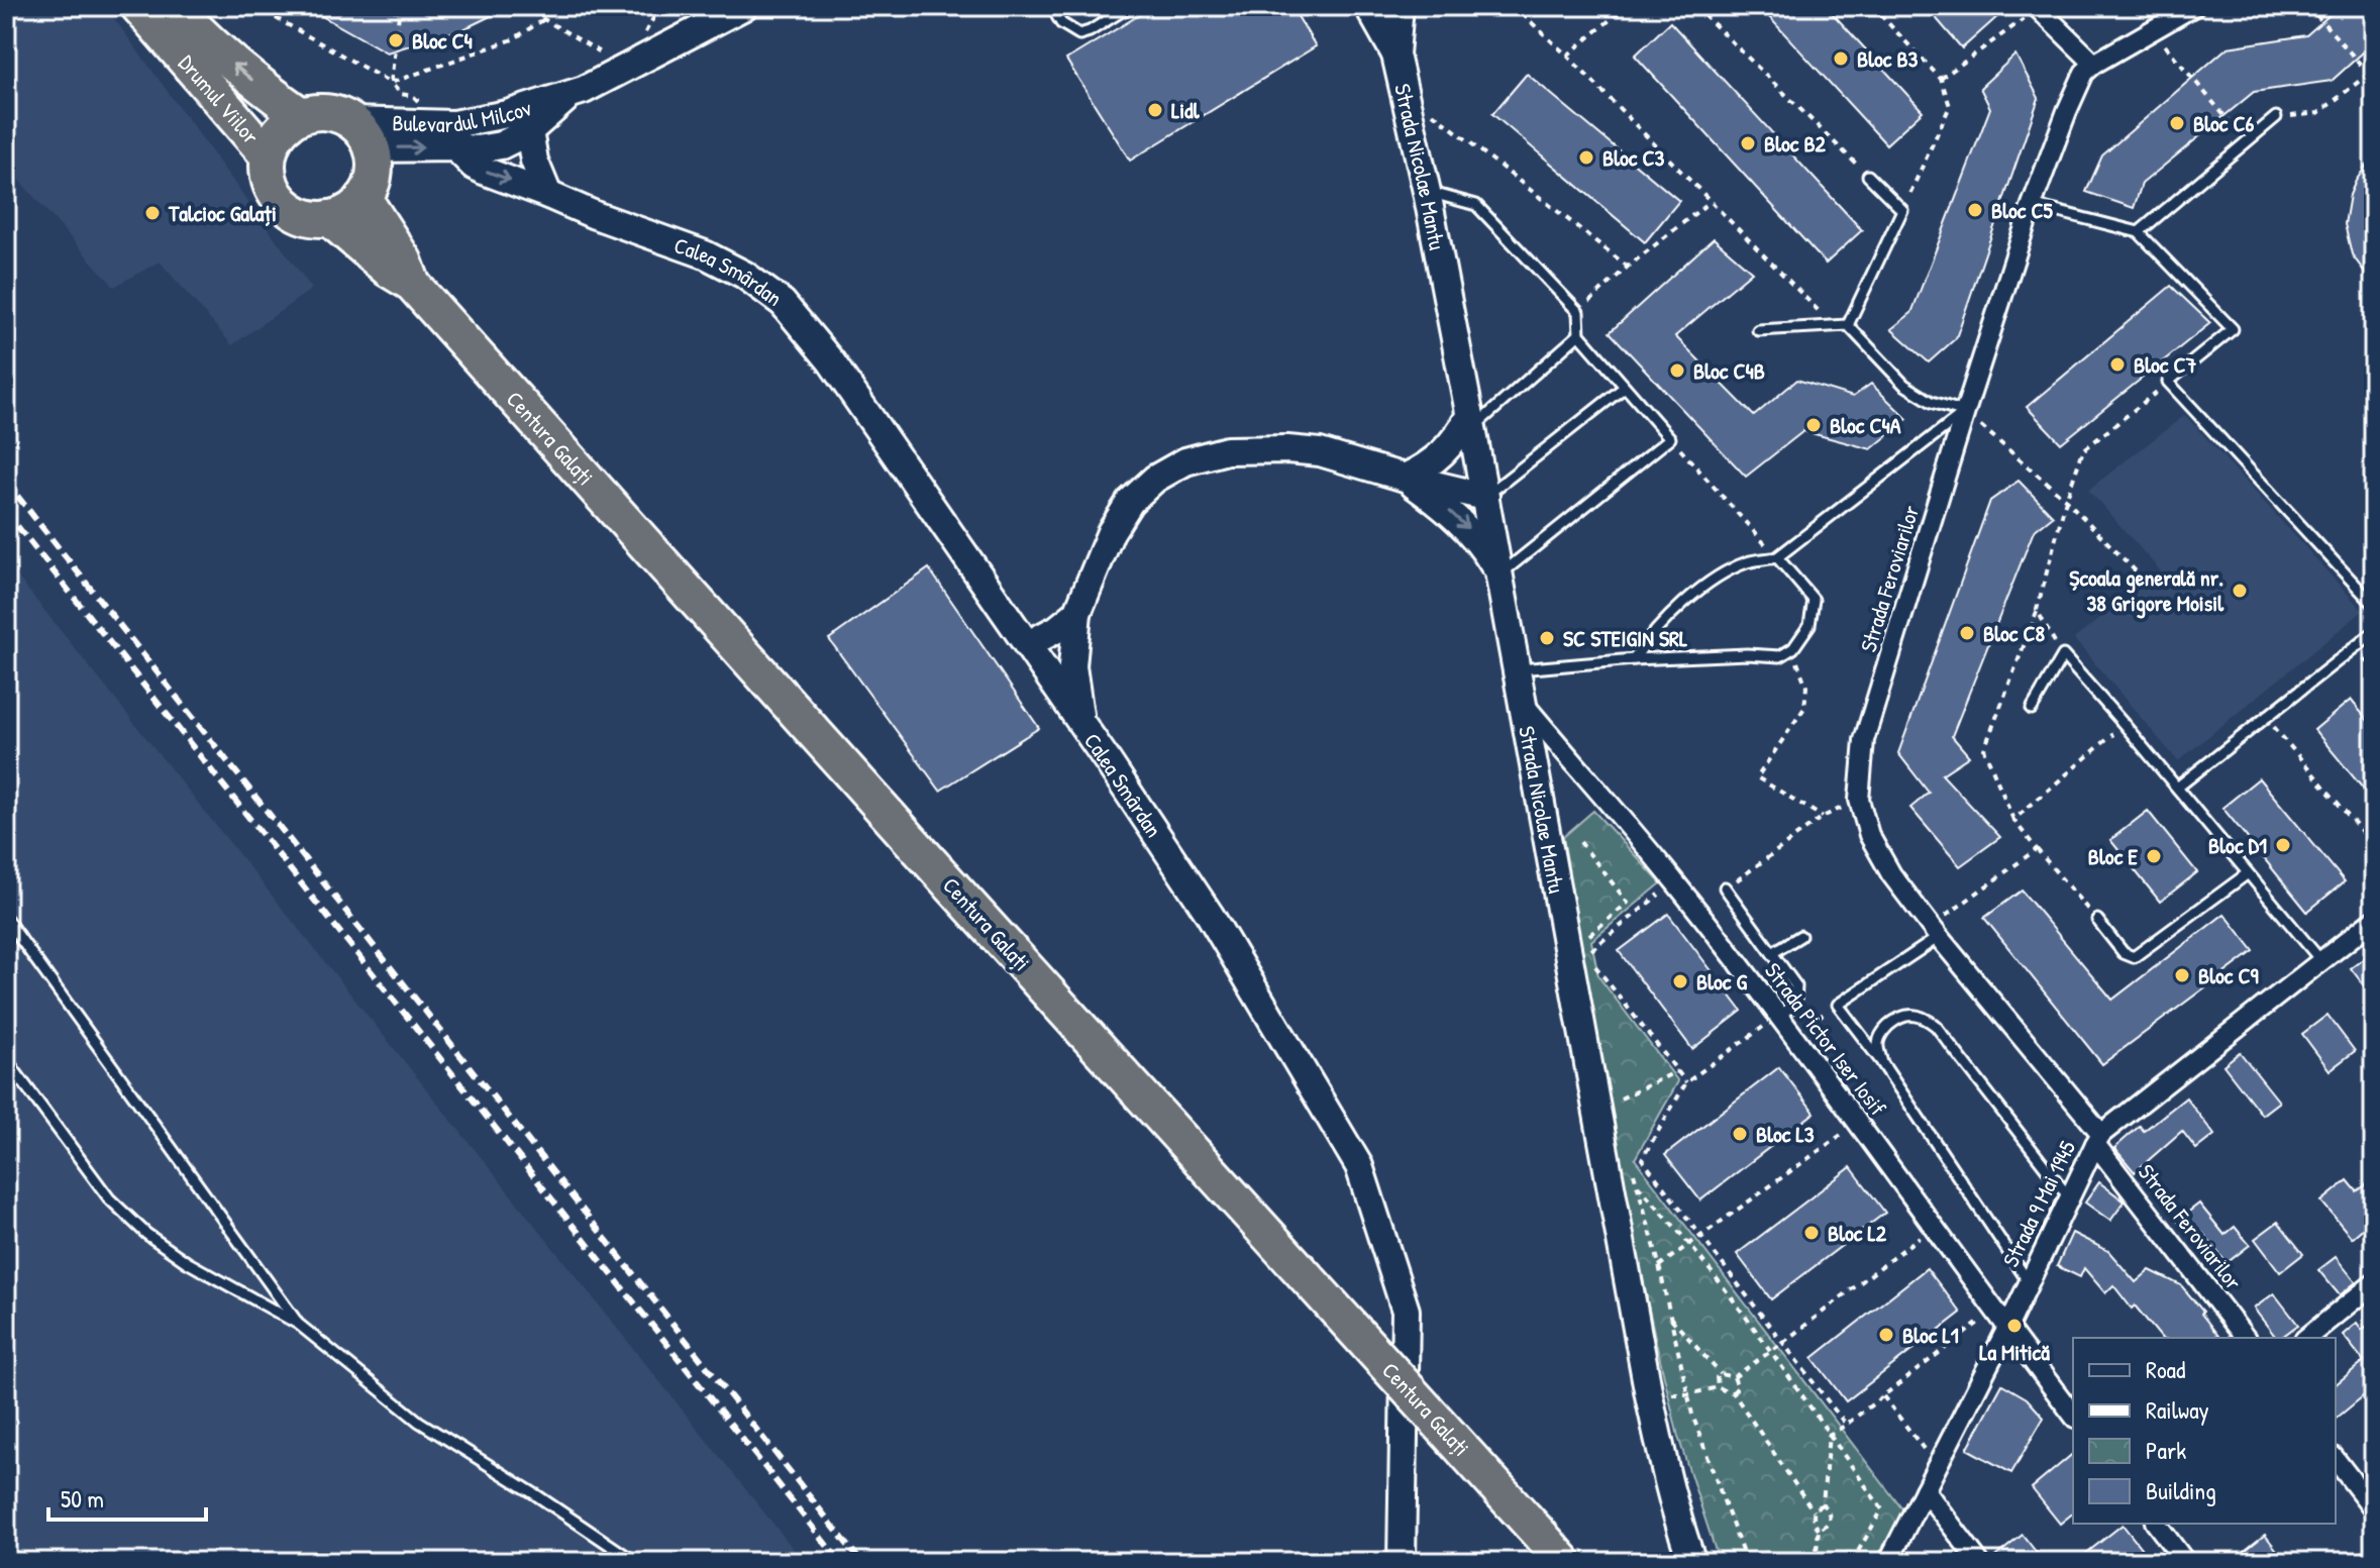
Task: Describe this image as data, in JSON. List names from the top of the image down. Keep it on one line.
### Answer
{"streets":{"highway":["Drumul Viilor","Centura Galați"],"street":["Bulevardul Milcov","Strada Nicolae Mantu","Calea Smârdan","Strada Feroviarilor","Strada Pictor Iser Iosif","Strada 9 Mai 1945"]},"crossings":[["Drumul Viilor","Bulevardul Milcov"],["Drumul Viilor","Centura Galați"],["Bulevardul Milcov","Calea Smârdan"],["Bulevardul Milcov","Centura Galați"],["Strada Nicolae Mantu","Strada Pictor Iser Iosif"],["Strada Feroviarilor","Strada 9 Mai 1945"],["Strada Pictor Iser Iosif","Strada 9 Mai 1945"]],"places":["Bloc C4","Bloc B3","Lidl","Bloc C6","Bloc B2","Bloc C3","Bloc C5","Talcioc Galați","Bloc C7","Bloc C4B","Bloc C4A","Școala generală nr. 38 Grigore Moisil","Bloc C8","SC STEIGIN SRL","Bloc D1","Bloc E","Bloc C9","Bloc G","Bloc L3","Bloc L2","La Mitică","Bloc L1"],"legend":["Road","Railway","Park","Building"],"scale_bar":"50 m"}
